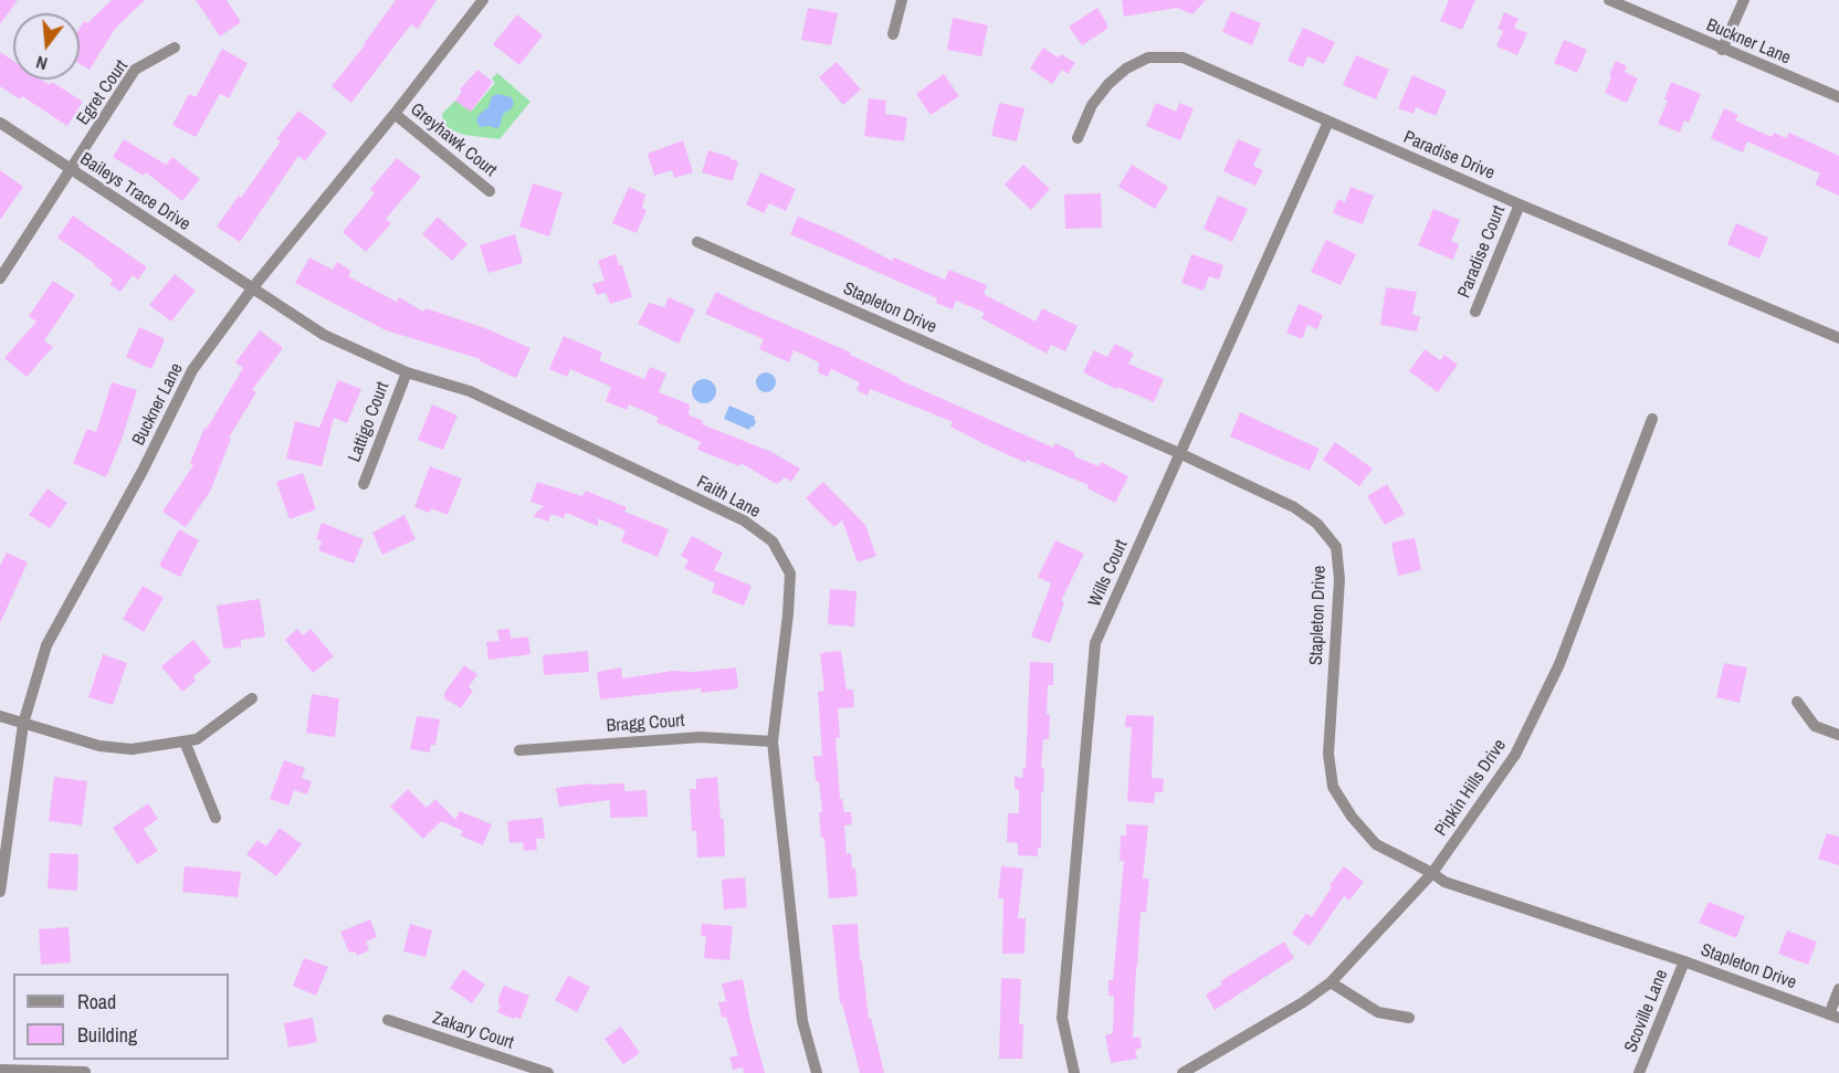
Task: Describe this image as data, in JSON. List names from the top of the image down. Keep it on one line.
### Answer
{"streets":{"street":["Buckner Lane","Egret Court","Greyhawk Court","Paradise Drive","Baileys Trace Drive","Paradise Court","Stapleton Drive","Lattigo Court","Faith Lane","Wills Court","Bragg Court","Pipkin Hills Drive","Scoville Lane","Zakary Court"]},"crossings":[["Buckner Lane","Greyhawk Court"],["Buckner Lane","Baileys Trace Drive"],["Buckner Lane","Faith Lane"],["Egret Court","Baileys Trace Drive"],["Paradise Drive","Paradise Court"],["Paradise Drive","Wills Court"],["Baileys Trace Drive","Faith Lane"],["Stapleton Drive","Wills Court"],["Stapleton Drive","Pipkin Hills Drive"],["Stapleton Drive","Scoville Lane"],["Lattigo Court","Faith Lane"],["Faith Lane","Bragg Court"]],"legend":["Road","Building"],"north":"bottom"}
